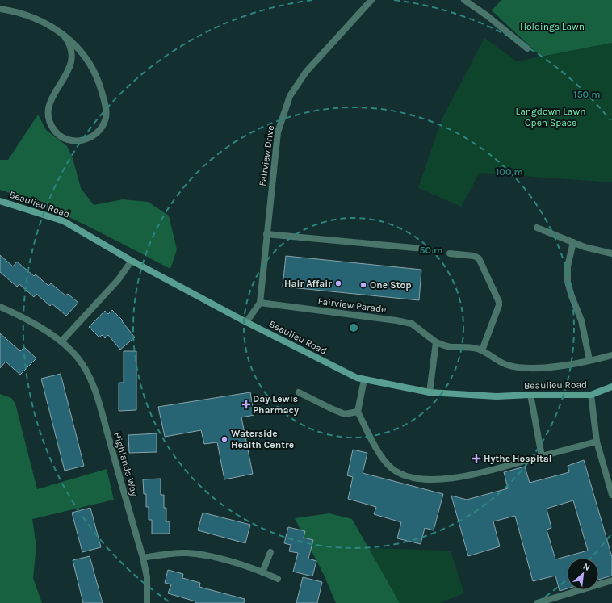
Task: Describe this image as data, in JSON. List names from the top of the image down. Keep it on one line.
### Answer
{"streets":{"street":["Fairview Drive","Beaulieu Road","Fairview Parade","Highlands Way"]},"crossings":[["Fairview Drive","Beaulieu Road"],["Fairview Drive","Fairview Parade"]],"parks":["Holdings Lawn","Langdown Lawn Open Space"],"places":{"other":["Hair Affair","One Stop","Waterside Health Centre"],"health":["Day Lewis Pharmacy","Hythe Hospital"]},"north":"top right","rings":["150 m","100 m","50 m"]}
